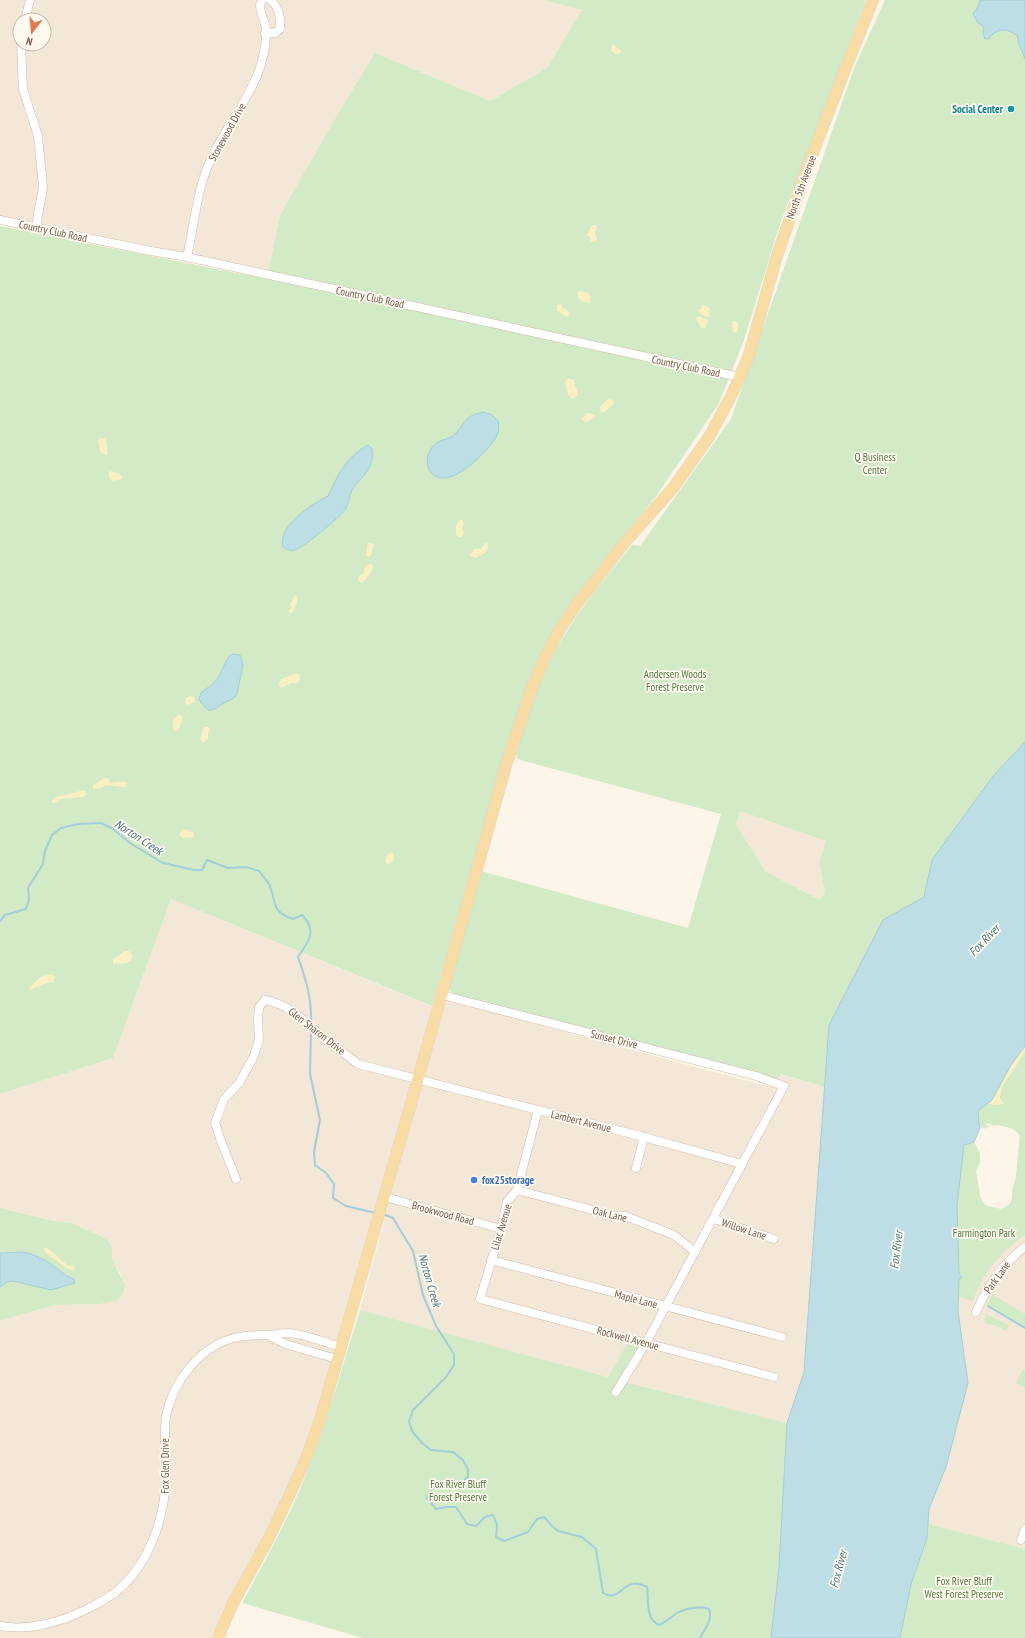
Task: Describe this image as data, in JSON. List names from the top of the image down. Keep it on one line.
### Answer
{"streets":{"main road":["North 5th Avenue"],"street":["Stonewood Drive","Country Club Road","Glen Sharon Drive","Sunset Drive","Lambert Avenue","Brookwood Road","Oak Lane","Lilac Avenue","Willow Lane","Park Lane","Maple Lane","Rockwell Avenue","Fox Glen Drive"]},"crossings":[["Stonewood Drive","Country Club Road"],["North 5th Avenue","Country Club Road"],["North 5th Avenue","Glen Sharon Drive"],["North 5th Avenue","Sunset Drive"],["North 5th Avenue","Lambert Avenue"],["North 5th Avenue","Brookwood Road"],["North 5th Avenue","Fox Glen Drive"],["Glen Sharon Drive","Lambert Avenue"],["Sunset Drive","Lambert Avenue"],["Lambert Avenue","Lilac Avenue"],["Brookwood Road","Lilac Avenue"],["Oak Lane","Lilac Avenue"],["Lilac Avenue","Maple Lane"],["Lilac Avenue","Rockwell Avenue"]],"water":["Norton Creek","Fox River"],"parks":["Q Business Center","Andersen Woods Forest Preserve","Farmington Park","Fox River Bluff Forest Preserve","Fox River Bluff West Forest Preserve"],"places":["Social Center","fox25storage"],"north":"bottom"}
